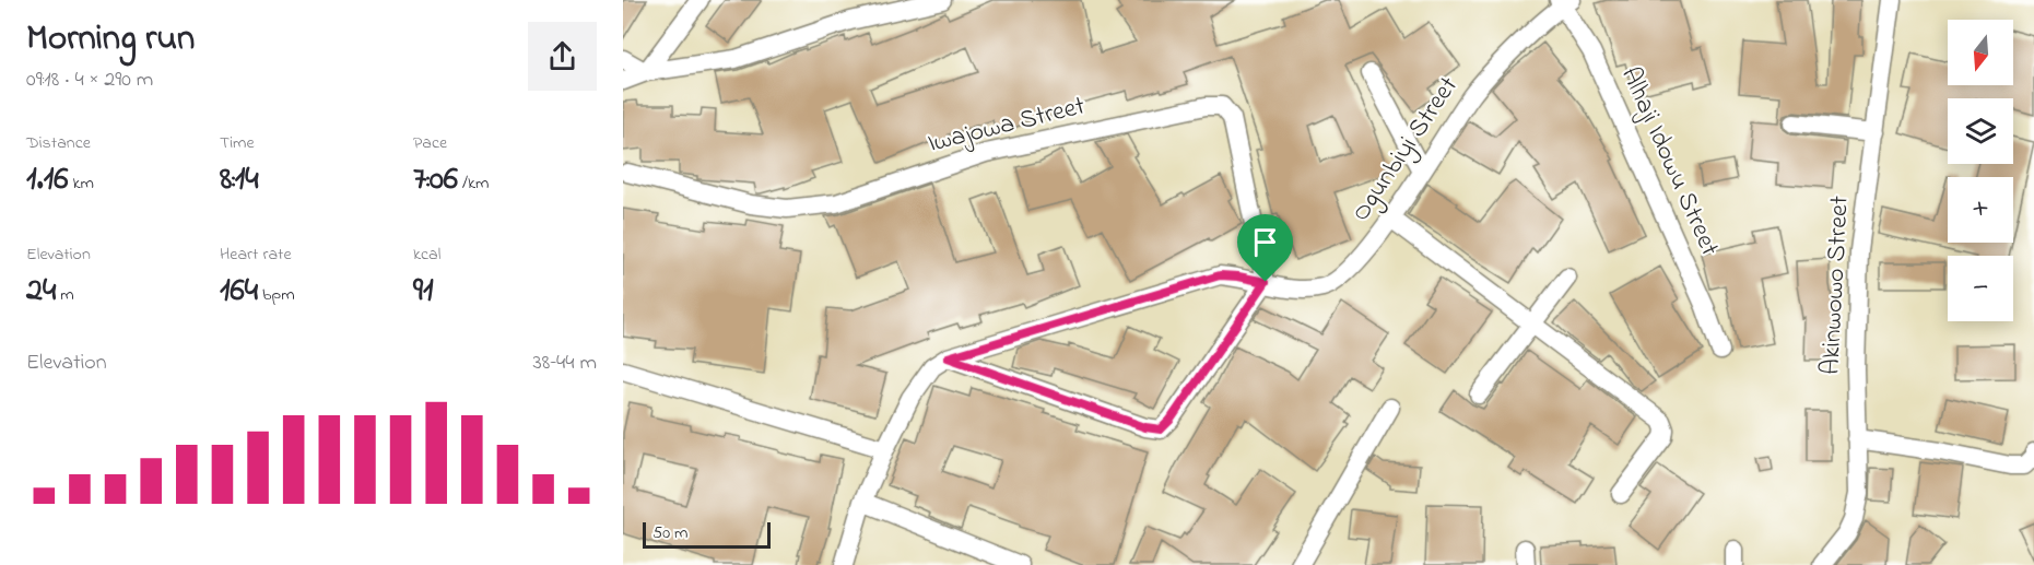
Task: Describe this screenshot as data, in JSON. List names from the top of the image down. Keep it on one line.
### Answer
{"streets":{"street":["Iwajowa Street","Ogunbiyi Street","Alhaji Idowu Street","Akinwowo Street"]},"crossings":[["Iwajowa Street","Ogunbiyi Street"],["Ogunbiyi Street","Alhaji Idowu Street"]],"scale_bar":"50 m","north":"bottom","page":{"heading":["Morning run","09:18 · 4 × 290 m"],"map_buttons":["+","−"],"stats":[["Distance","1.16 km"],["Time","8:14"],["Pace","7:06 /km"],["Elevation","24 m"],["Heart rate","164 bpm"],["kcal","91"]],"chart":["Elevation","38–44 m"],"scale":"50 m"}}
